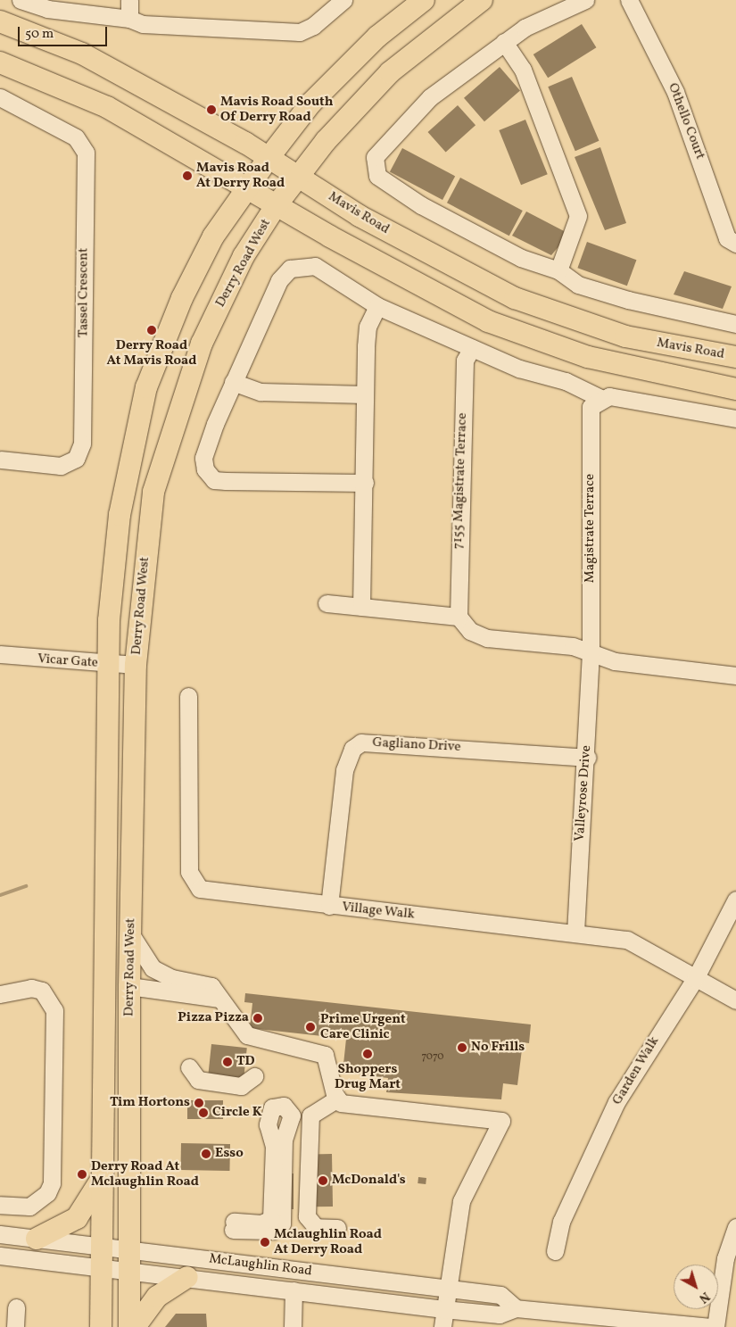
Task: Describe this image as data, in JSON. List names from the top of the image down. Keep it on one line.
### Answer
{"streets":{"main road":["Mavis Road","Derry Road West"],"street":["Othello Court","Tassel Crescent","7155 Magistrate Terrace","Magistrate Terrace","Vicar Gate","Gagliano Drive","Valleyrose Drive","Village Walk","Garden Walk","McLaughlin Road"]},"crossings":[["Mavis Road","Derry Road West"],["Derry Road West","Vicar Gate"],["Derry Road West","McLaughlin Road"],["Magistrate Terrace","Valleyrose Drive"],["Gagliano Drive","Valleyrose Drive"],["Gagliano Drive","Village Walk"],["Valleyrose Drive","Village Walk"],["Village Walk","Garden Walk"]],"places":["Mavis Road South Of Derry Road","Mavis Road At Derry Road","Derry Road At Mavis Road","Pizza Pizza","Prime Urgent Care Clinic","No Frills","Shoppers Drug Mart","TD","Tim Hortons","Circle K","Esso","Derry Road At Mclaughlin Road","McDonald's","Mclaughlin Road At Derry Road"],"house_numbers":["7070"],"scale_bar":"50 m","north":"bottom right"}
